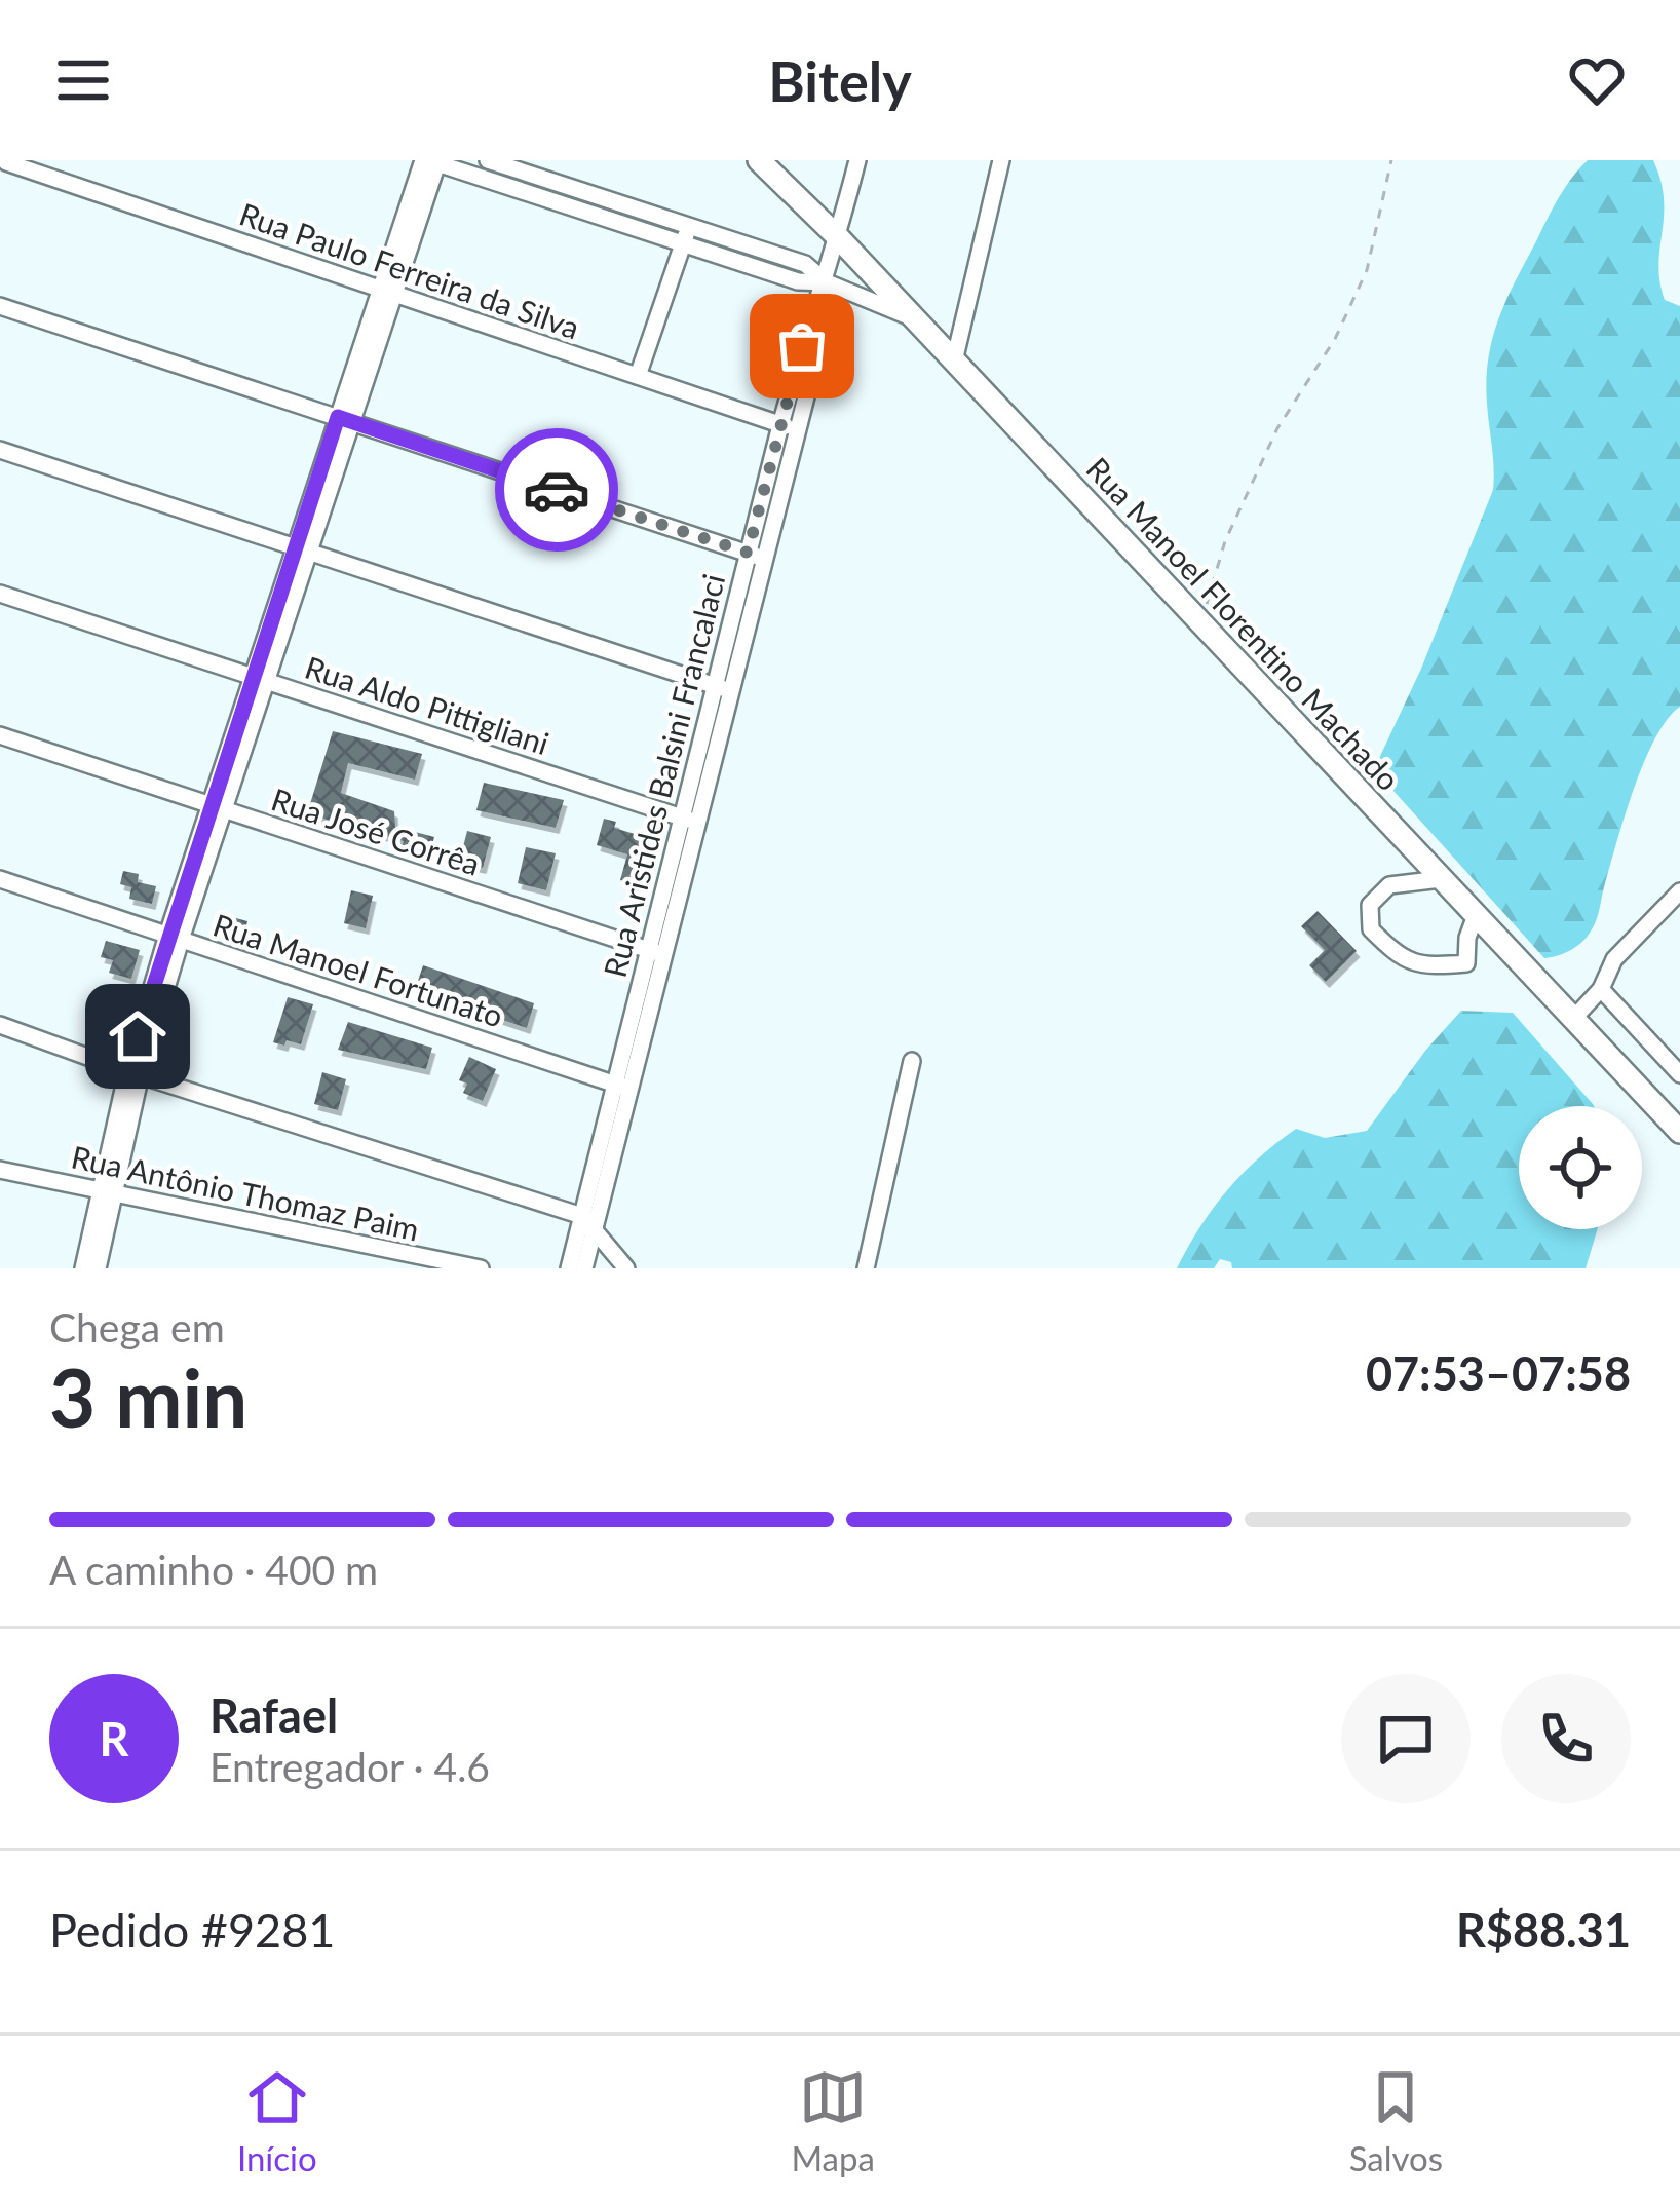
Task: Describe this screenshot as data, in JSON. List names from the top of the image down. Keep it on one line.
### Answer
{"streets":{"main road":["Rua Manoel Florentino Machado"],"street":["Rua Paulo Ferreira da Silva","Rua Aldo Pittigliani","Rua Aristides Balsini Francalaci","Rua José Corrêa","Rua Manoel Fortunato","Rua Antônio Thomaz Paim"]},"crossings":[["Rua Paulo Ferreira da Silva","Rua Aristides Balsini Francalaci"],["Rua Manoel Florentino Machado","Rua Aristides Balsini Francalaci"],["Rua Aldo Pittigliani","Rua Aristides Balsini Francalaci"],["Rua Aristides Balsini Francalaci","Rua José Corrêa"],["Rua Aristides Balsini Francalaci","Rua Manoel Fortunato"]],"page":{"header":"Bitely","heading":["3 min","Chega em","07:53–07:58"],"panel":["Rafael","Entregador · 4.6","Pedido #9281","R$88.31"],"bar":"A caminho · 400 m","round":"R","tabs":["Início","Mapa","Salvos"]}}
